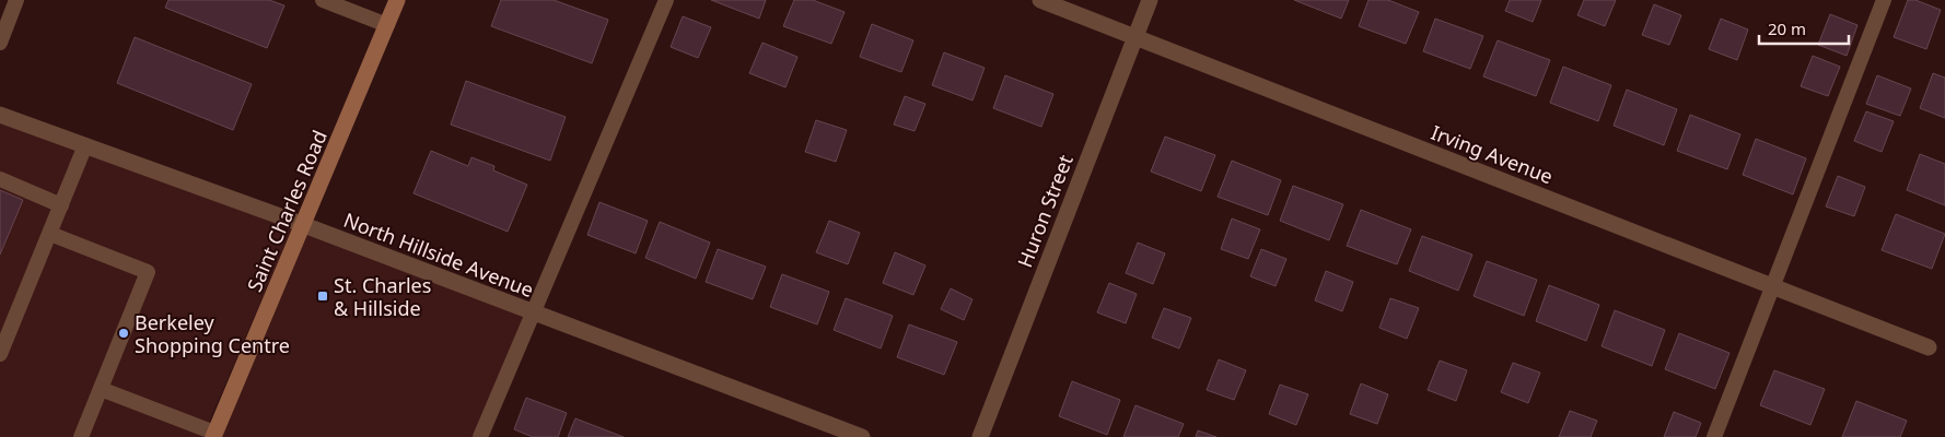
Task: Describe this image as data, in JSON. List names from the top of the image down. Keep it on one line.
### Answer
{"streets":{"main road":["Saint Charles Road"],"street":["Irving Avenue","Huron Street","North Hillside Avenue"]},"crossings":[["Irving Avenue","Huron Street"],["Saint Charles Road","North Hillside Avenue"]],"places":{"transit":["St. Charles & Hillside"],"other":["Berkeley Shopping Centre"]},"scale_bar":"20 m"}
